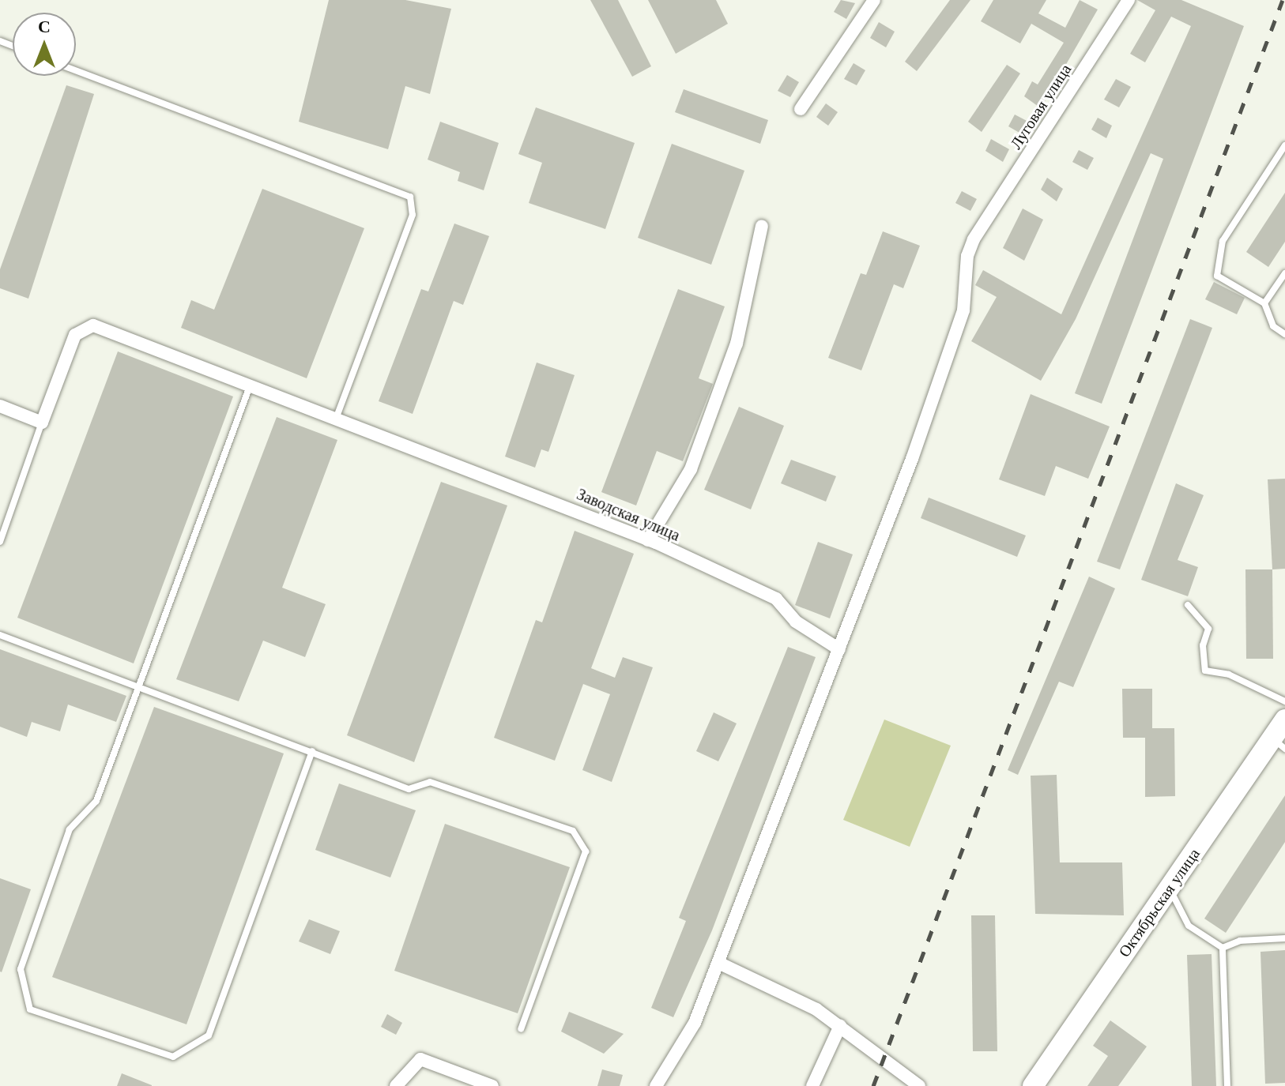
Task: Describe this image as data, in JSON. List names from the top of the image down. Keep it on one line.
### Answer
{"streets":{"main road":["Октябрьская улица"],"street":["Луговая улица","Заводская улица"]},"crossings":[["Луговая улица","Заводская улица"]],"north":"top"}
